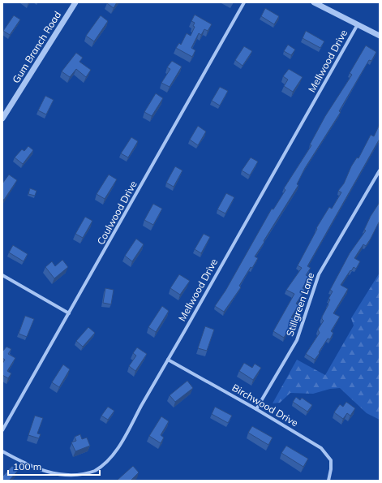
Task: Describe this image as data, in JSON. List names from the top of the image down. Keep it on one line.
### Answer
{"streets":{"street":["Gum Branch Road","Mellwood Drive","Coulwood Drive","Stillgreen Lane","Birchwood Drive"]},"crossings":[["Mellwood Drive","Birchwood Drive"],["Stillgreen Lane","Birchwood Drive"]],"scale_bar":"100 m"}
